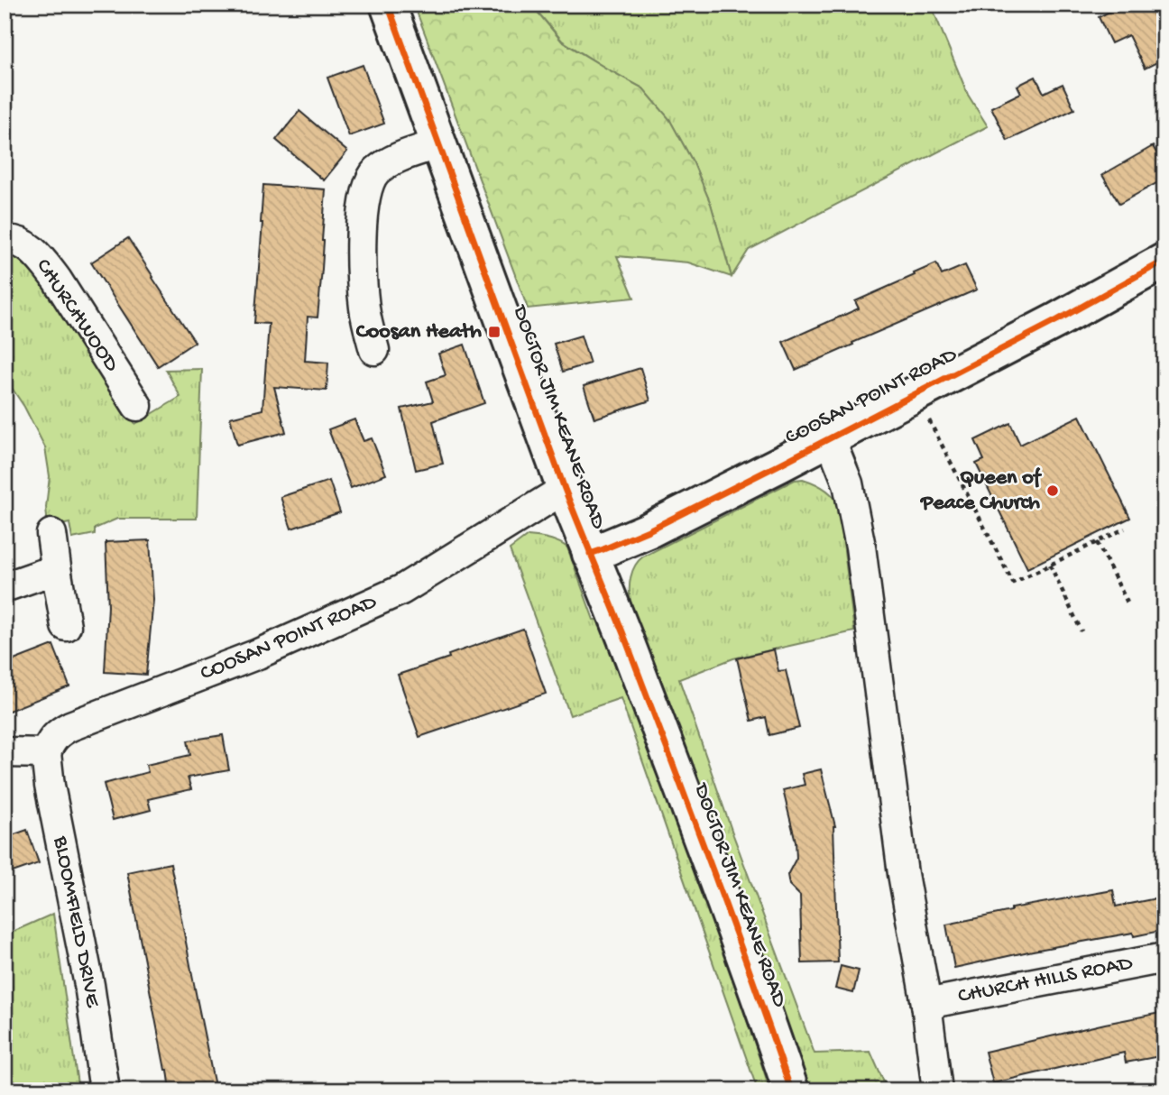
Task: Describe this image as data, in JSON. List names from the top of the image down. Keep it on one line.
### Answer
{"streets":{"street":["CHURCHWOOD","COOSAN POINT ROAD","DOCTOR JIM KEANE ROAD","BLOOMFIELD DRIVE","CHURCH HILLS ROAD"]},"crossings":[["COOSAN POINT ROAD","DOCTOR JIM KEANE ROAD"],["COOSAN POINT ROAD","BLOOMFIELD DRIVE"]],"places":{"transit":["Coosan Heath"],"other":["Queen of Peace Church"]}}
